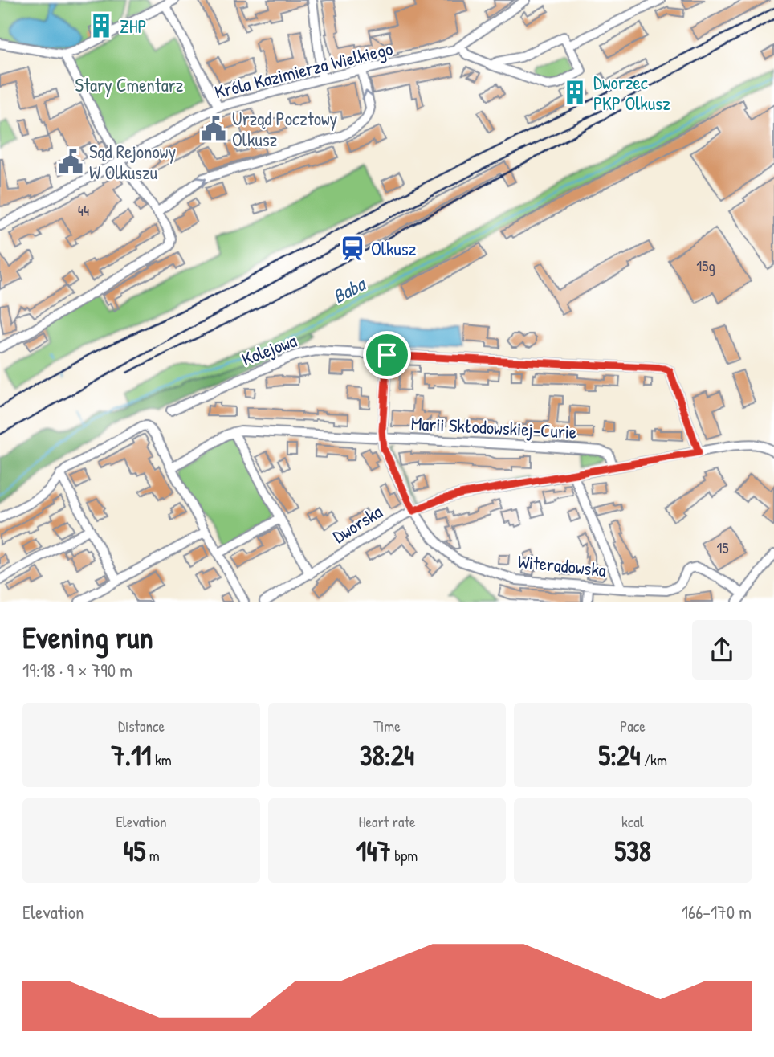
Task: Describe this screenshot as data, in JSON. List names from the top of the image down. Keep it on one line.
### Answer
{"streets":{"street":["Króla Kazimierza Wielkiego","Kolejowa","Marii Skłodowskiej-Curie","Dworska","Witeradowska"]},"crossings":[["Kolejowa","Dworska"],["Kolejowa","Witeradowska"],["Marii Skłodowskiej-Curie","Dworska"],["Marii Skłodowskiej-Curie","Witeradowska"],["Dworska","Witeradowska"]],"water":["Baba"],"parks":["Stary Cmentarz"],"places":{"building":["ZHP","Dworzec PKP Olkusz"],"public building":["Urząd Pocztowy Olkusz","Sąd Rejonowy W Olkuszu"],"station":["Olkusz"]},"house_numbers":["44","15g","15"],"page":{"heading":["Evening run","19:18 · 9 × 790 m"],"stats":[["Distance","7.11 km"],["Time","38:24"],["Pace","5:24 /km"],["Elevation","45 m"],["Heart rate","147 bpm"],["kcal","538"]],"chart":["Elevation","166–170 m"]}}
